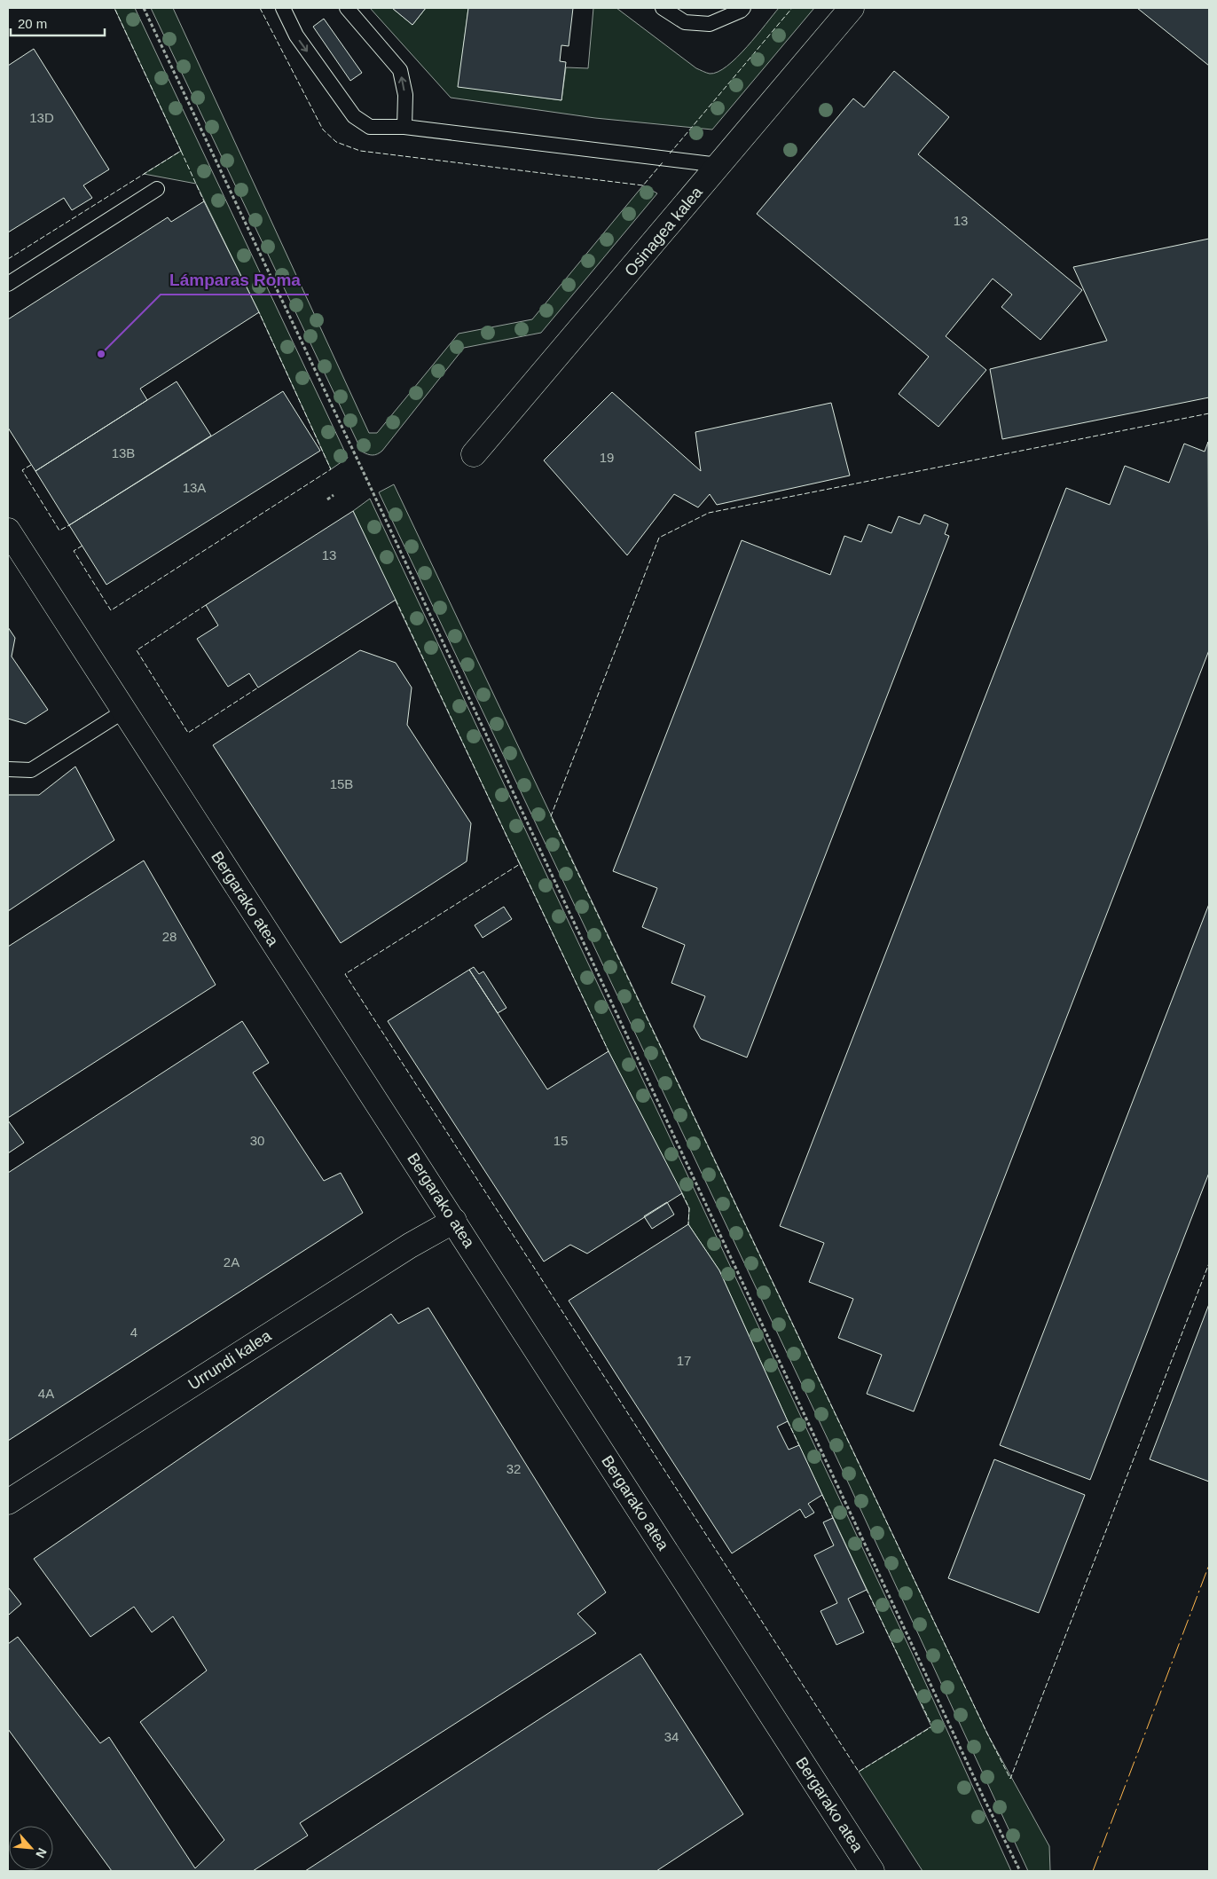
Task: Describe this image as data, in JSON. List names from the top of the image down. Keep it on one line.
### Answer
{"streets":{"street":["Osinagea kalea","Bergarako atea","Urrundi kalea"]},"crossings":[["Bergarako atea","Urrundi kalea"]],"places":["Lámparas Roma"],"house_numbers":["13D","13","13B","19","13A","13","15B","28","30","15","2A","4","17","4A","32","34"],"scale_bar":"20 m","north":"bottom right"}
